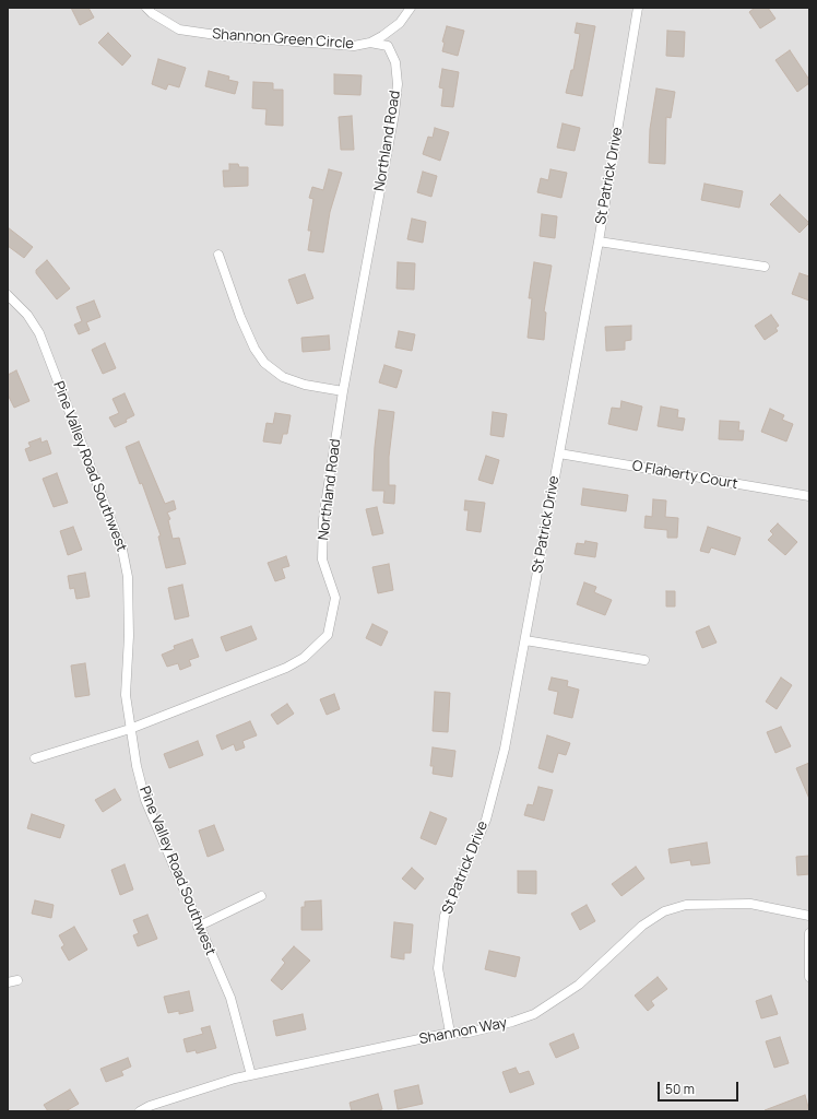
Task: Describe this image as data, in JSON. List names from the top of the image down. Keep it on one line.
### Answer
{"streets":{"street":["Shannon Green Circle","Northland Road","St Patrick Drive","Pine Valley Road Southwest","O Flaherty Court","Shannon Way"]},"crossings":[["Shannon Green Circle","Northland Road"],["Northland Road","Pine Valley Road Southwest"],["St Patrick Drive","O Flaherty Court"],["St Patrick Drive","Shannon Way"],["Pine Valley Road Southwest","Shannon Way"]],"scale_bar":"50 m"}
